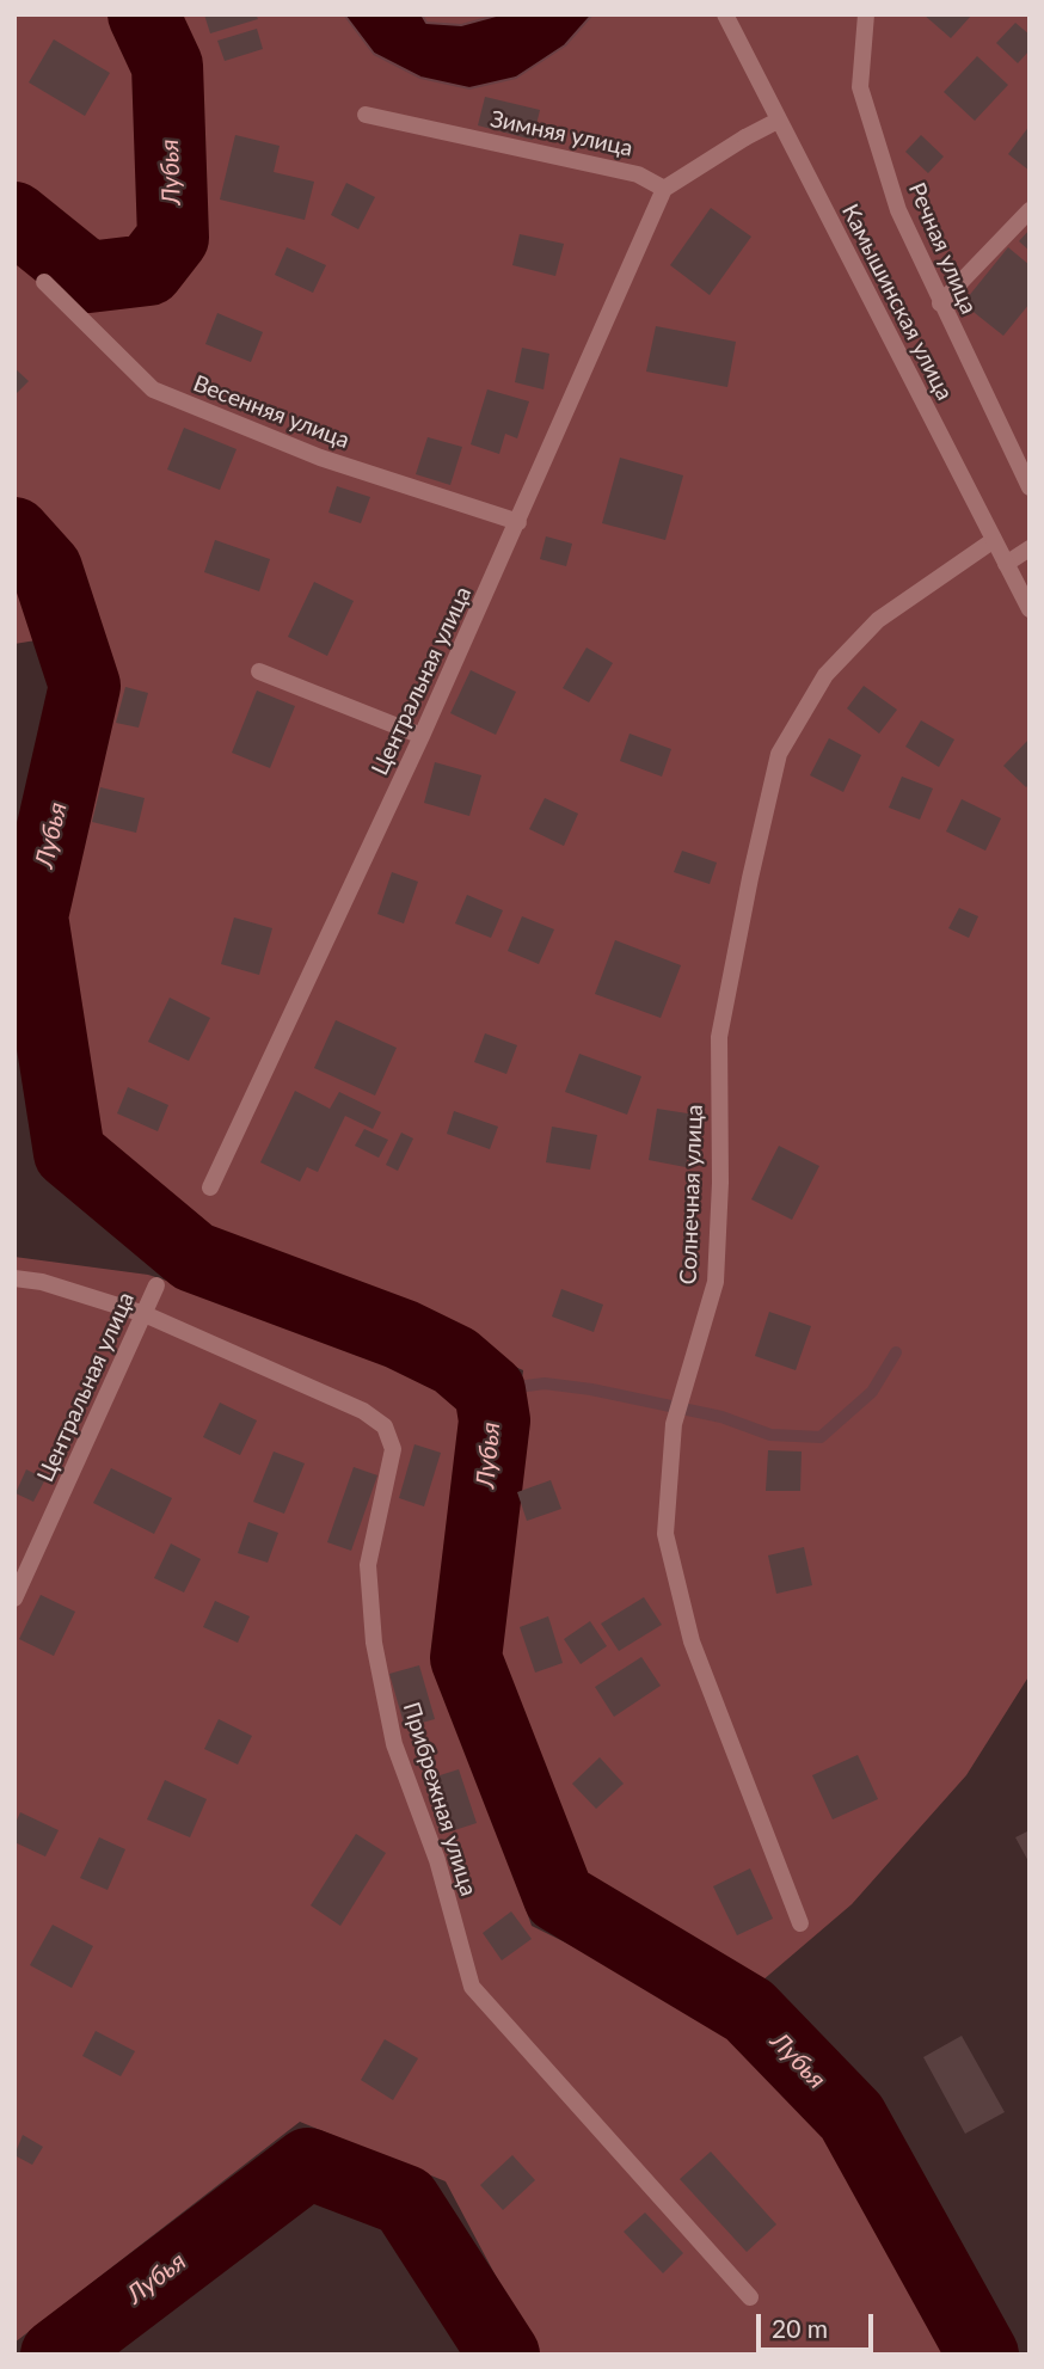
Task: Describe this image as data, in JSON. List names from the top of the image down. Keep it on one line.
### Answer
{"streets":{"street":["Зимняя улица","Речная улица","Камышинская улица","Весенняя улица","Центральная улица","Солнечная улица","Прибрежная улица"]},"crossings":[["Зимняя улица","Центральная улица"],["Камышинская улица","Солнечная улица"],["Весенняя улица","Центральная улица"],["Центральная улица","Прибрежная улица"]],"water":["Лубья"],"scale_bar":"20 m"}
